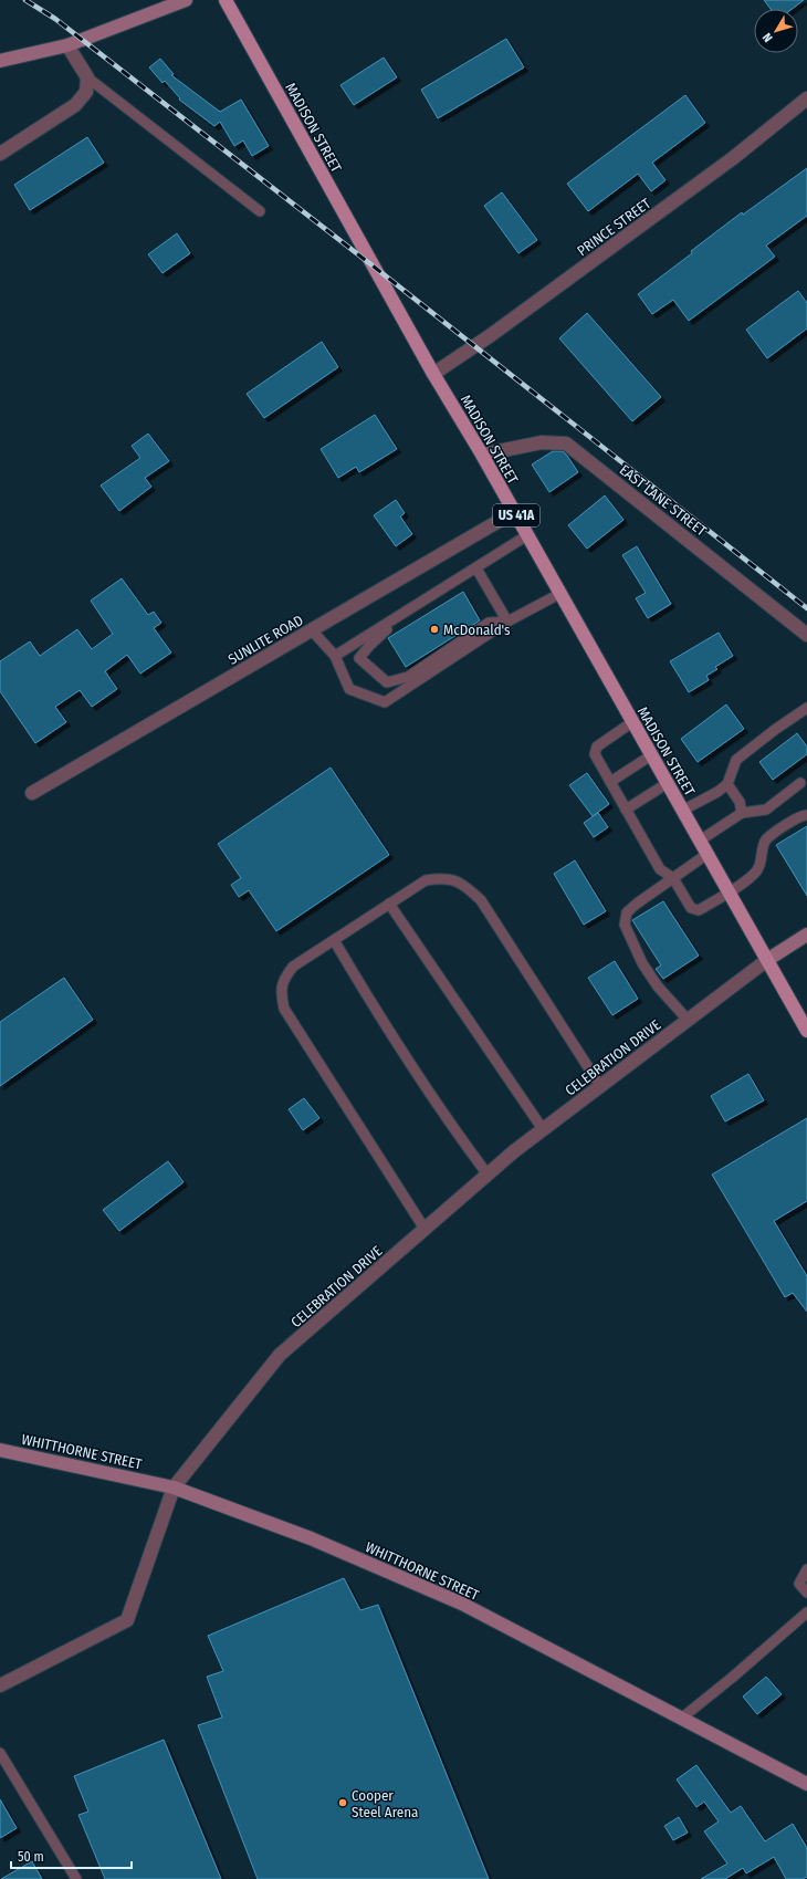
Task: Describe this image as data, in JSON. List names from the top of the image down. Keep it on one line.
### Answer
{"streets":{"main road":["MADISON STREET","US 41A"],"street":["PRINCE STREET","EAST LANE STREET","SUNLITE ROAD","CELEBRATION DRIVE","WHITTHORNE STREET"]},"crossings":[["MADISON STREET","PRINCE STREET"],["MADISON STREET","EAST LANE STREET"],["MADISON STREET","SUNLITE ROAD"],["MADISON STREET","CELEBRATION DRIVE"],["CELEBRATION DRIVE","WHITTHORNE STREET"]],"places":["McDonald's","Cooper Steel Arena"],"scale_bar":"50 m","north":"bottom left"}
